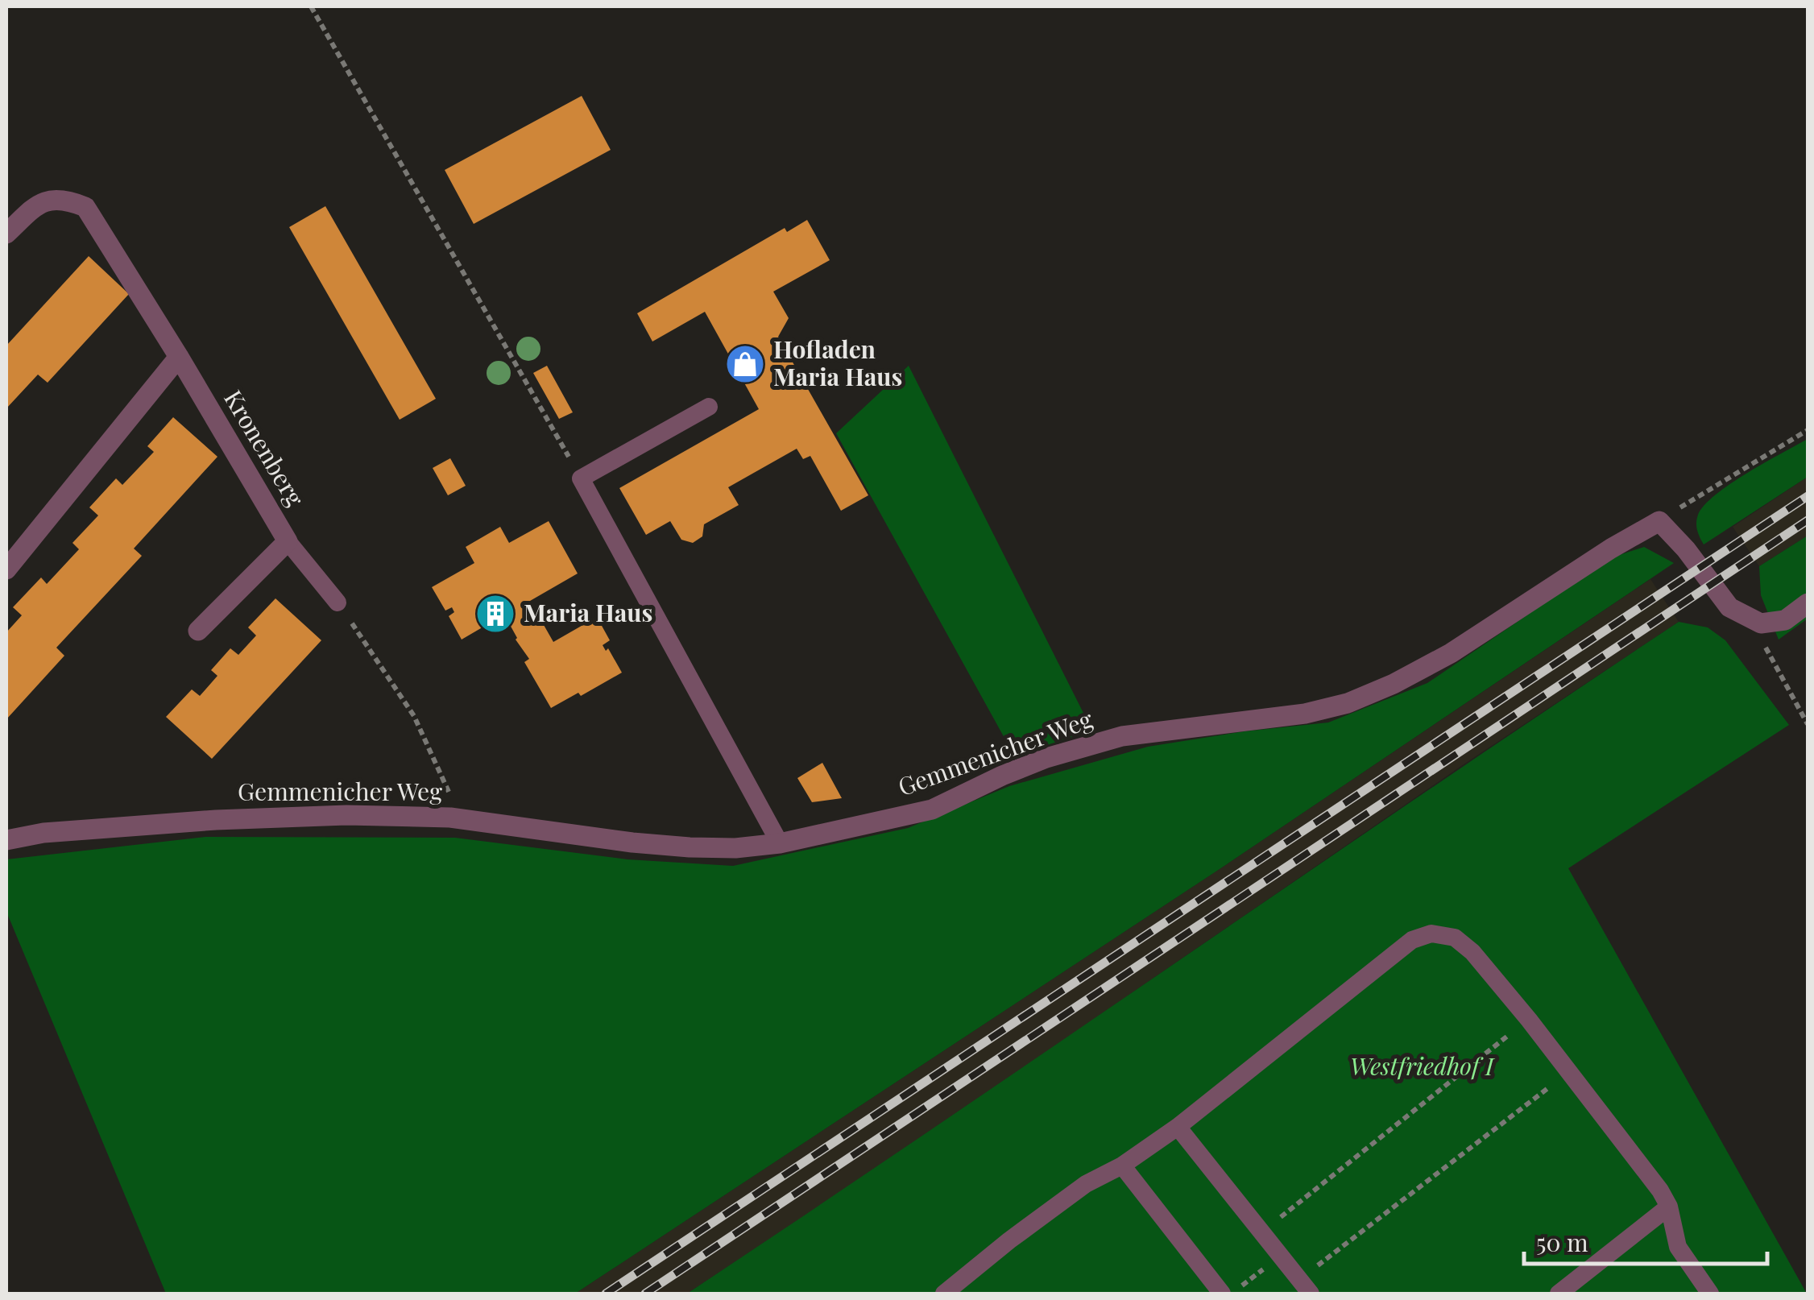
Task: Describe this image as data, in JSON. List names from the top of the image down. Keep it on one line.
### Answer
{"streets":{"street":["Kronenberg","Gemmenicher Weg"]},"parks":["Westfriedhof I"],"places":{"shop":["Hofladen Maria Haus"],"building":["Maria Haus"]},"scale_bar":"50 m"}
